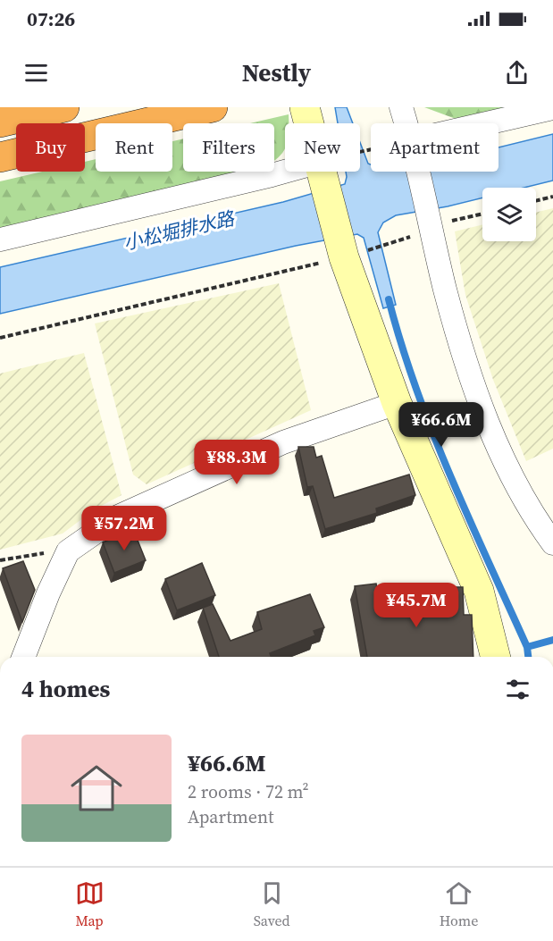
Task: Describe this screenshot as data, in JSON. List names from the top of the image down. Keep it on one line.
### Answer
{"water":["小松堀排水路"],"page":{"status":"07:26","header":"Nestly","chip":["Buy","Rent","Filters","New","Apartment"],"price":["¥66.6M","¥88.3M","¥57.2M","¥45.7M"],"heading":"4 homes","list":[{"name":"¥66.6M","note":"2 rooms · 72 m² · Apartment"}],"tabs":["Map","Saved","Home"]}}
